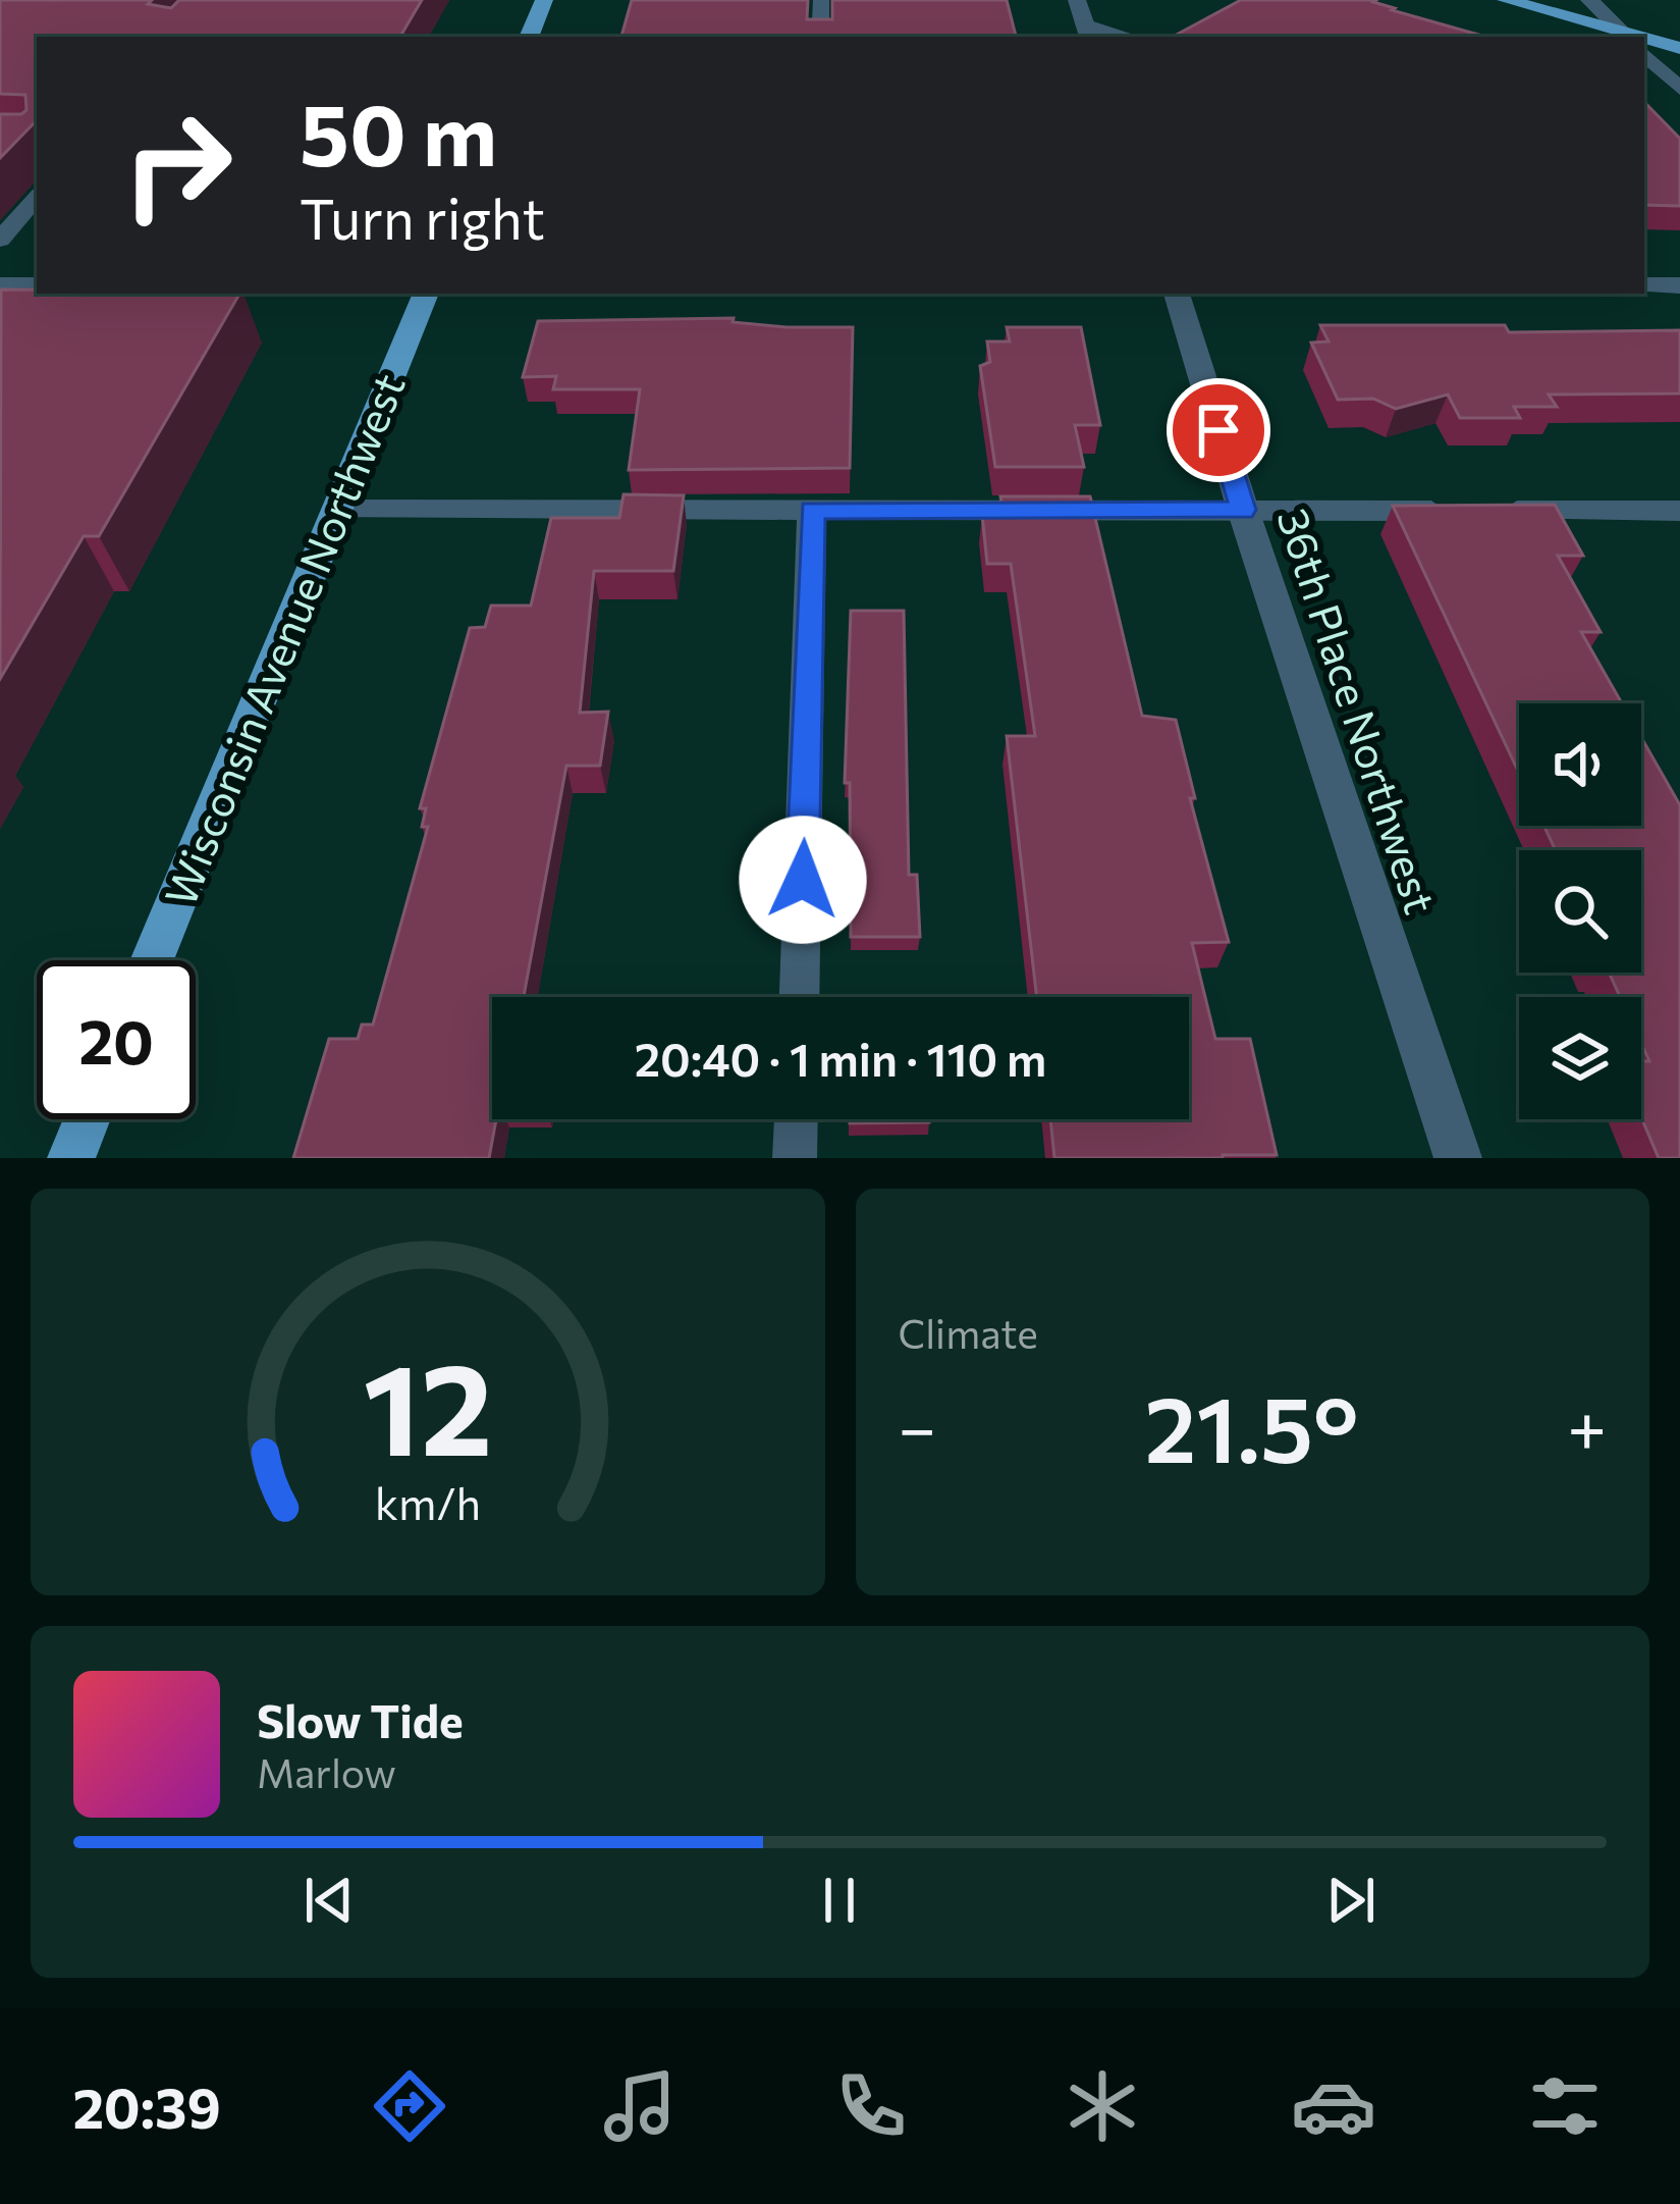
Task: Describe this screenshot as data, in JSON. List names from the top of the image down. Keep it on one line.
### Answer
{"streets":{"main road":["Wisconsin Avenue Northwest"],"street":["36th Place Northwest"]},"page":{"turn":["50 m","Turn right"],"limit":"20","trip":"20:40 · 1 min · 110 m","tile":"Climate","heat":["−","21.5°","+"],"song":["Slow Tide","Marlow"],"tabs":"20:39","gauge":["12","km/h"]}}
